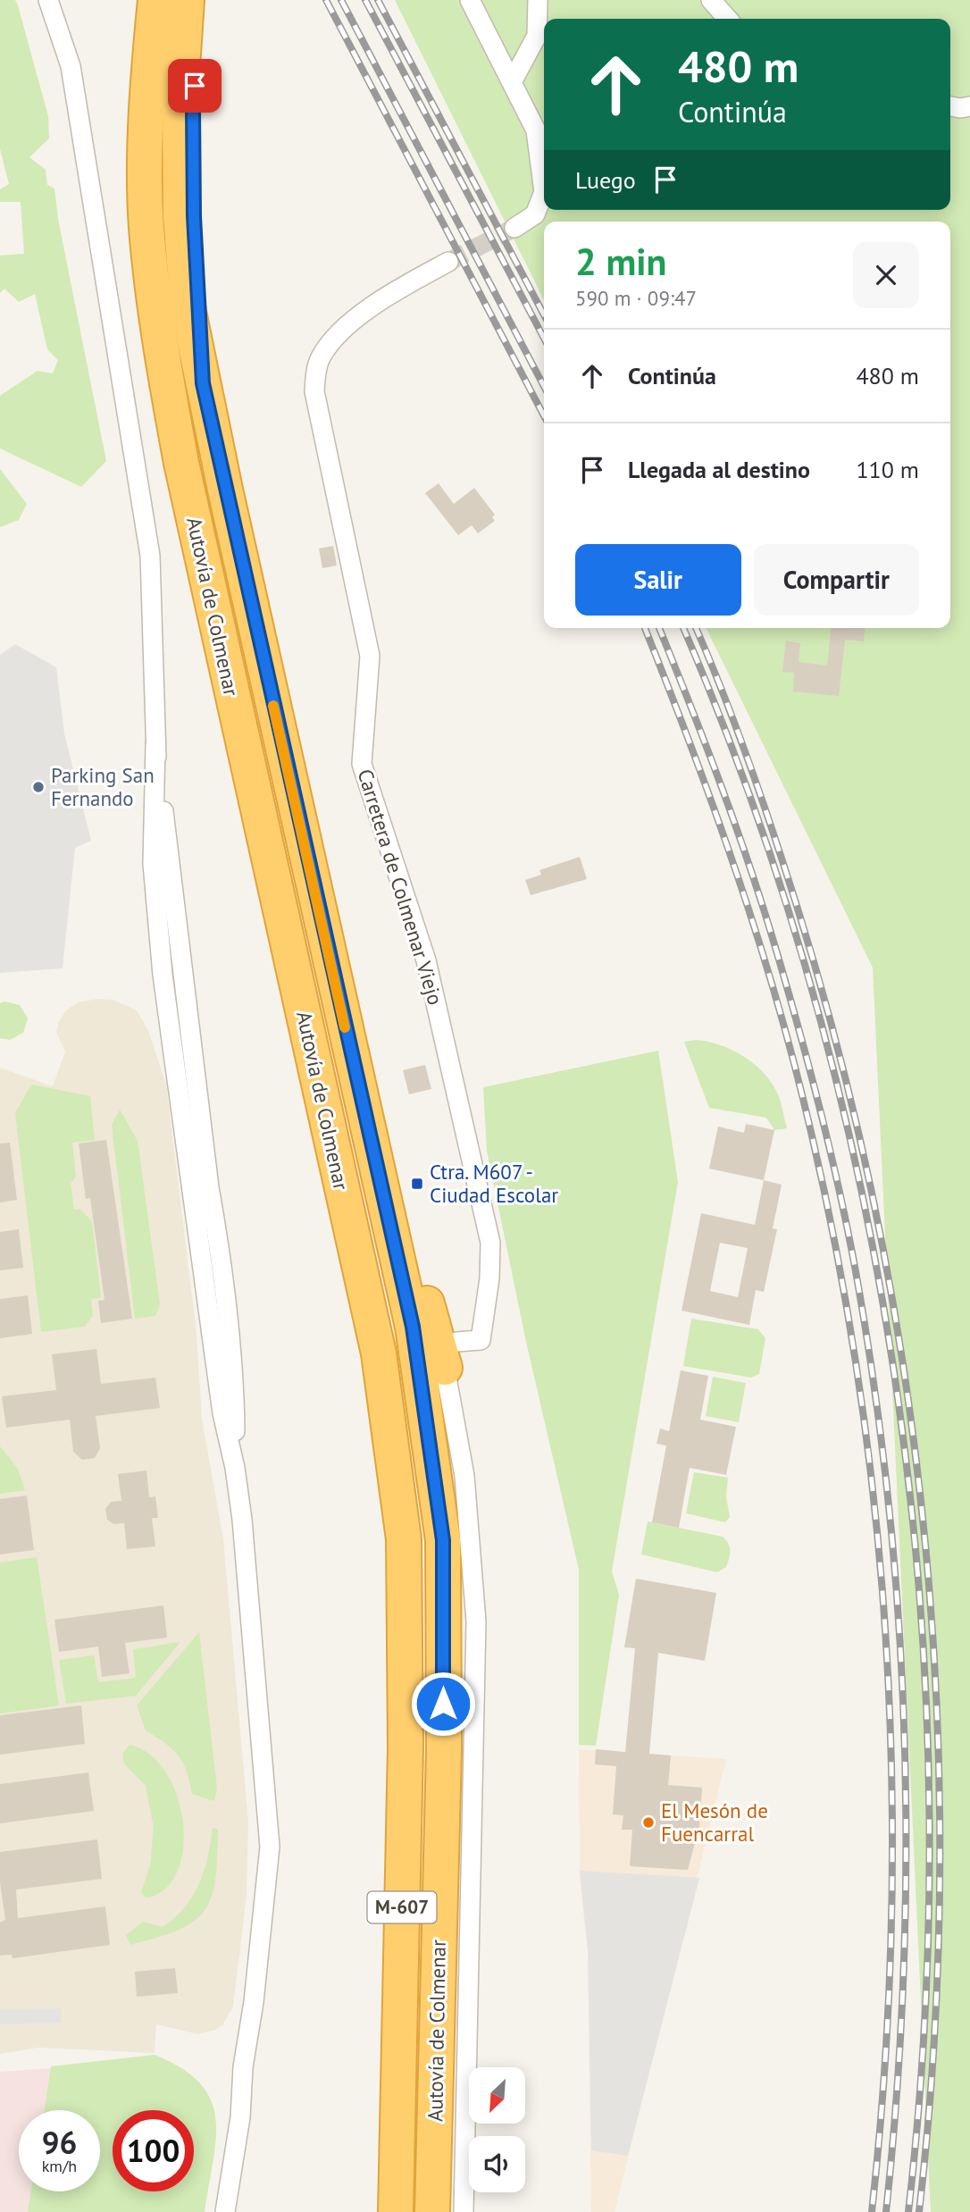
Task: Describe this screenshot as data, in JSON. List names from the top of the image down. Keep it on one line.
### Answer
{"streets":{"highway":["Autovía de Colmenar","M-607"],"street":["Carretera de Colmenar Viejo"]},"places":{"other":["Parking San Fernando","El Mesón de Fuencarral"],"transit":["Ctra. M607 - Ciudad Escolar"]},"north":"bottom left","page":{"turn":["480 m","Continúa"],"then":"Luego","heading":["2 min","590 m · 09:47"],"list":[{"name":"Continúa","value":"480 m"},{"name":"Llegada al destino","value":"110 m"}],"buttons":["Salir","Compartir"],"speed":"96 km/h","limit":"100"}}
